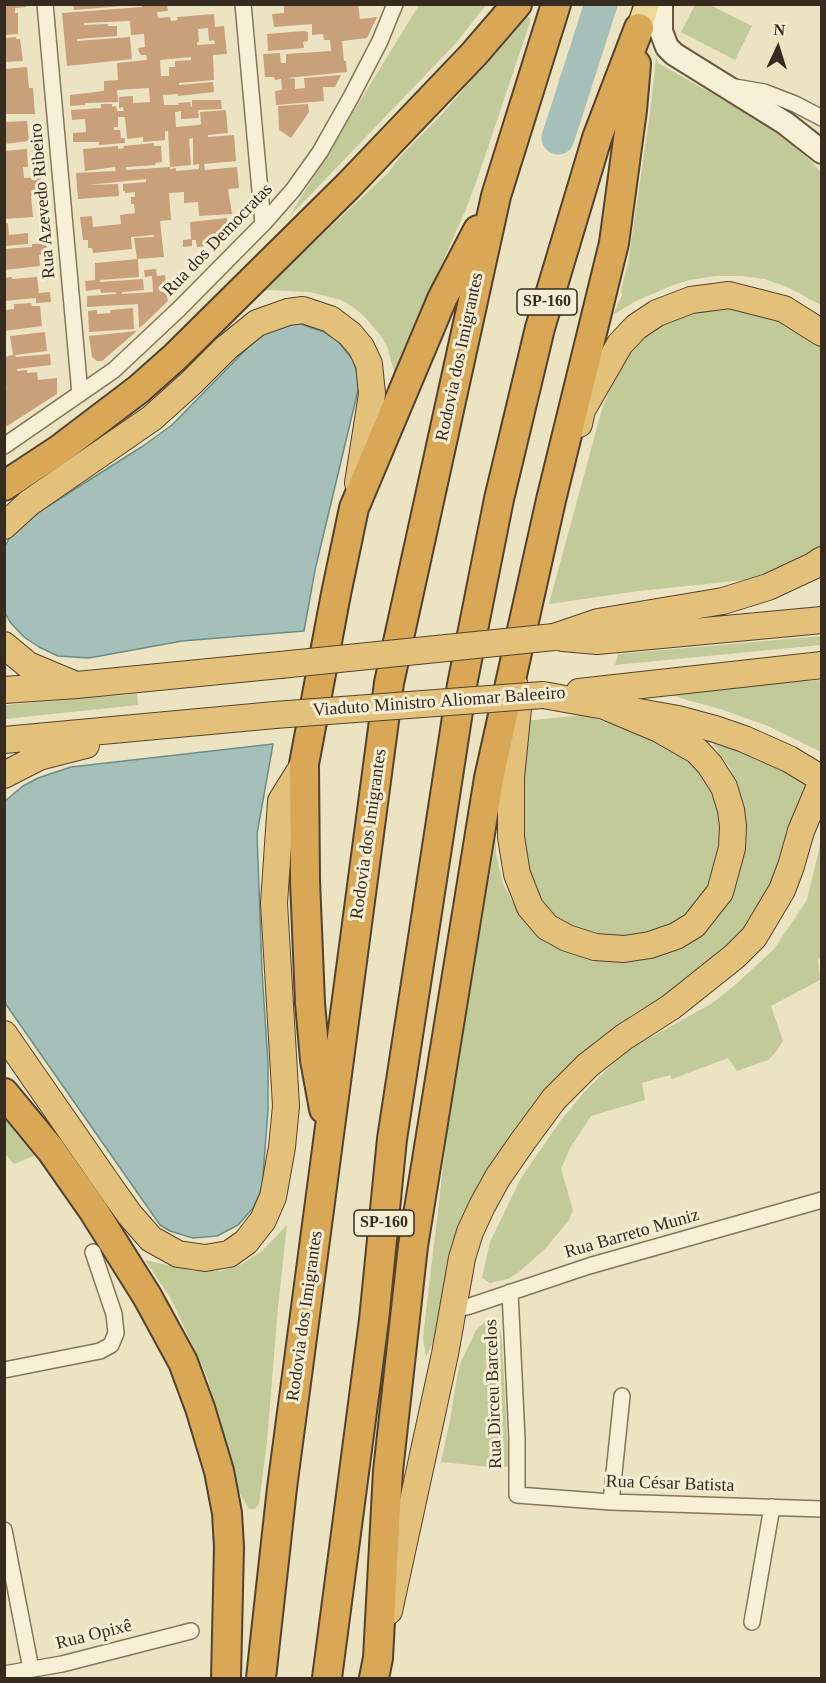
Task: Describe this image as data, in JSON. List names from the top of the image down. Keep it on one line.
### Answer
{"streets":{"highway":["SP-160","Rodovia dos Imigrantes","Viaduto Ministro Aliomar Baleeiro"],"street":["Rua Azevedo Ribeiro","Rua dos Democratas","Rua Barreto Muniz","Rua Dirceu Barcelos","Rua César Batista","Rua Opixê"]},"crossings":[["Rua Azevedo Ribeiro","Rua dos Democratas"],["Rua Barreto Muniz","Rua Dirceu Barcelos"],["Rua Dirceu Barcelos","Rua César Batista"]],"north":"top"}
